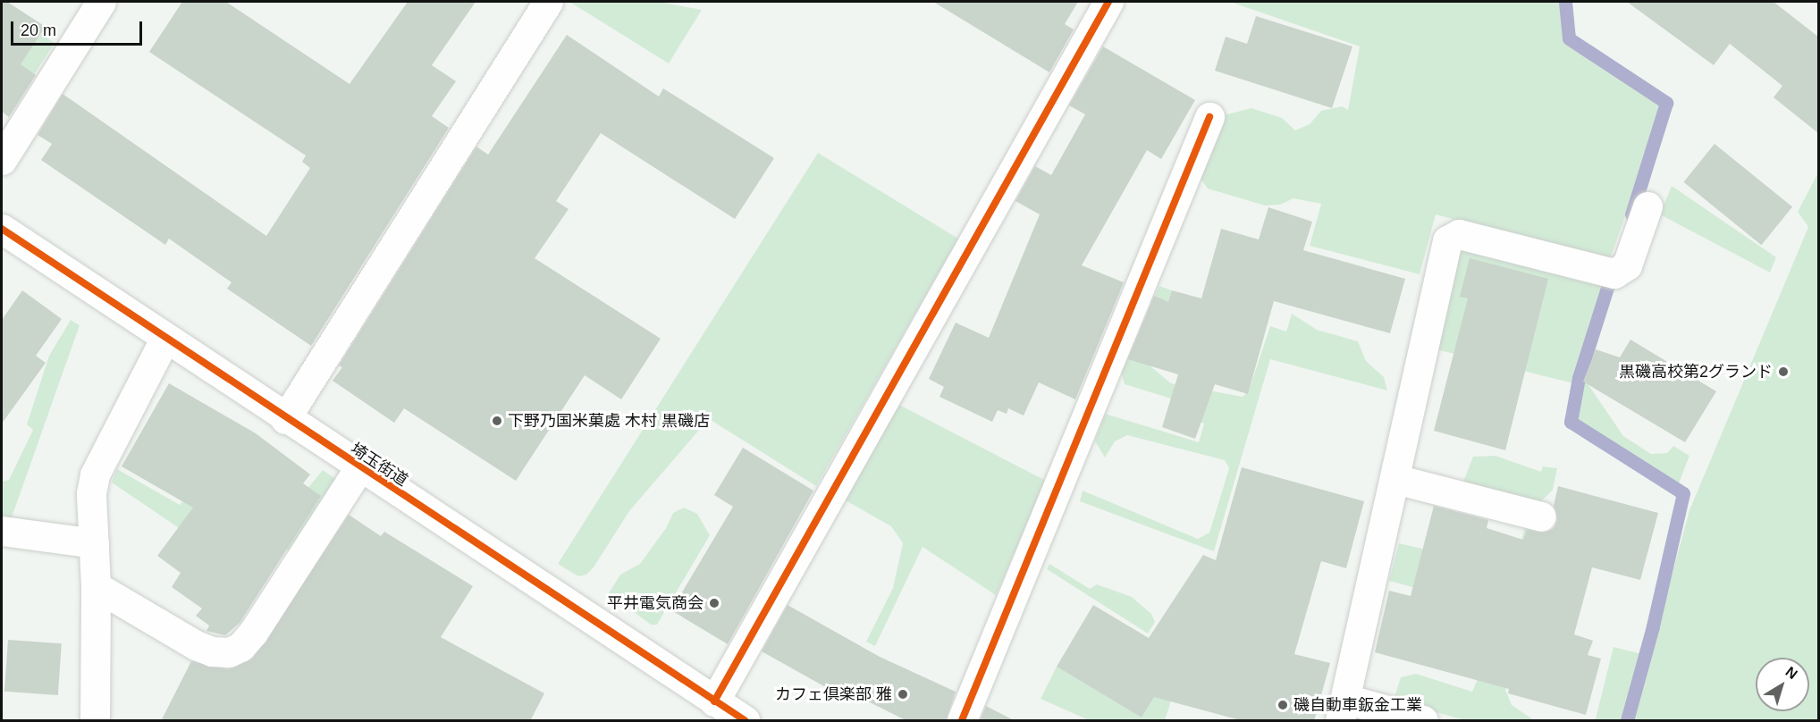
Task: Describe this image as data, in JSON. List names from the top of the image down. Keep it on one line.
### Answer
{"streets":{"street":["埼玉街道"]},"places":["黒磯高校第2グランド","下野乃国米菓處 木村 黒磯店","平井電気商会","カフェ倶楽部 雅","磯自動車鈑金工業"],"scale_bar":"20 m","north":"top right"}
